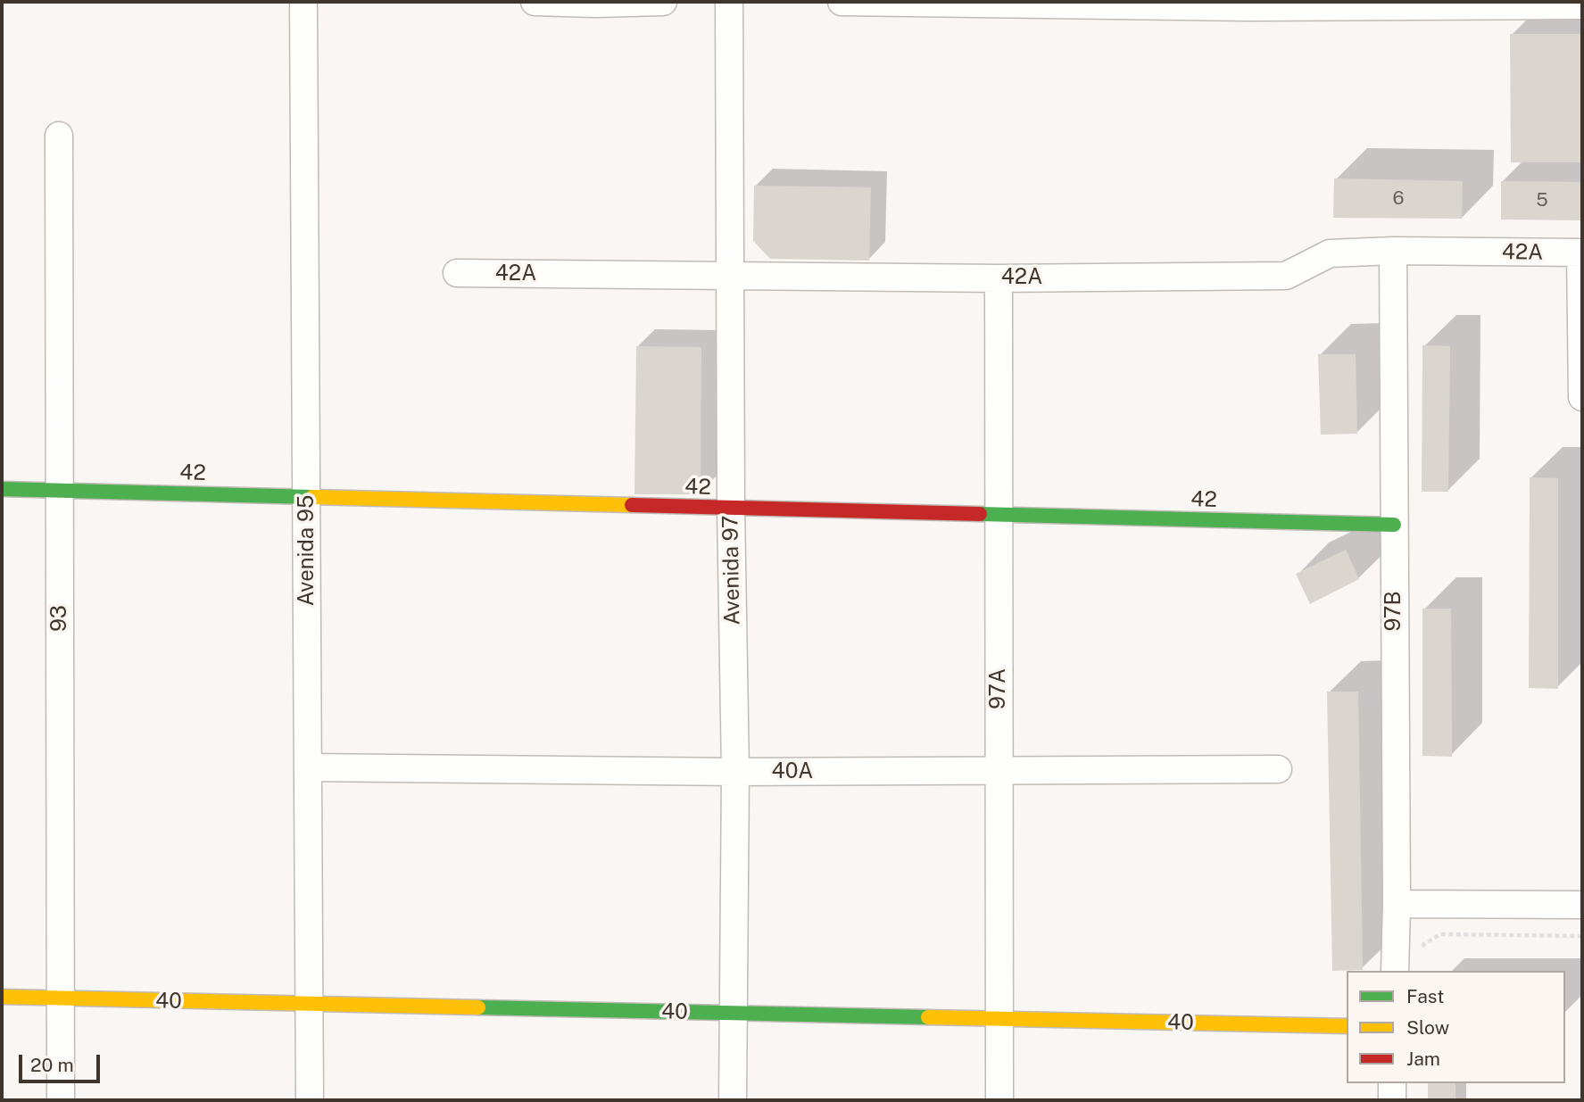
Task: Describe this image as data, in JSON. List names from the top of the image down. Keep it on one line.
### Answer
{"streets":{"street":["42A","42","Avenida 95","Avenida 97","97B","93","97A","40A","40"]},"crossings":[["42A","Avenida 97"],["42A","97B"],["42A","97A"],["42","Avenida 95"],["42","Avenida 97"],["42","97B"],["42","93"],["42","97A"],["Avenida 95","40A"],["Avenida 95","40"],["Avenida 97","40A"],["Avenida 97","40"],["93","40"],["97A","40A"],["97A","40"]],"house_numbers":["6","5"],"legend":["Fast","Slow","Jam"],"scale_bar":"20 m"}
